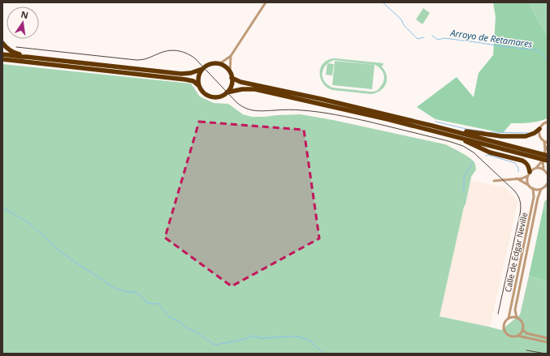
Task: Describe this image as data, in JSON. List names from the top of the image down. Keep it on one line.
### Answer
{"streets":{"street":["Calle de Edgar Neville"]},"water":["Arroyo de Retamares"],"north":"top"}
